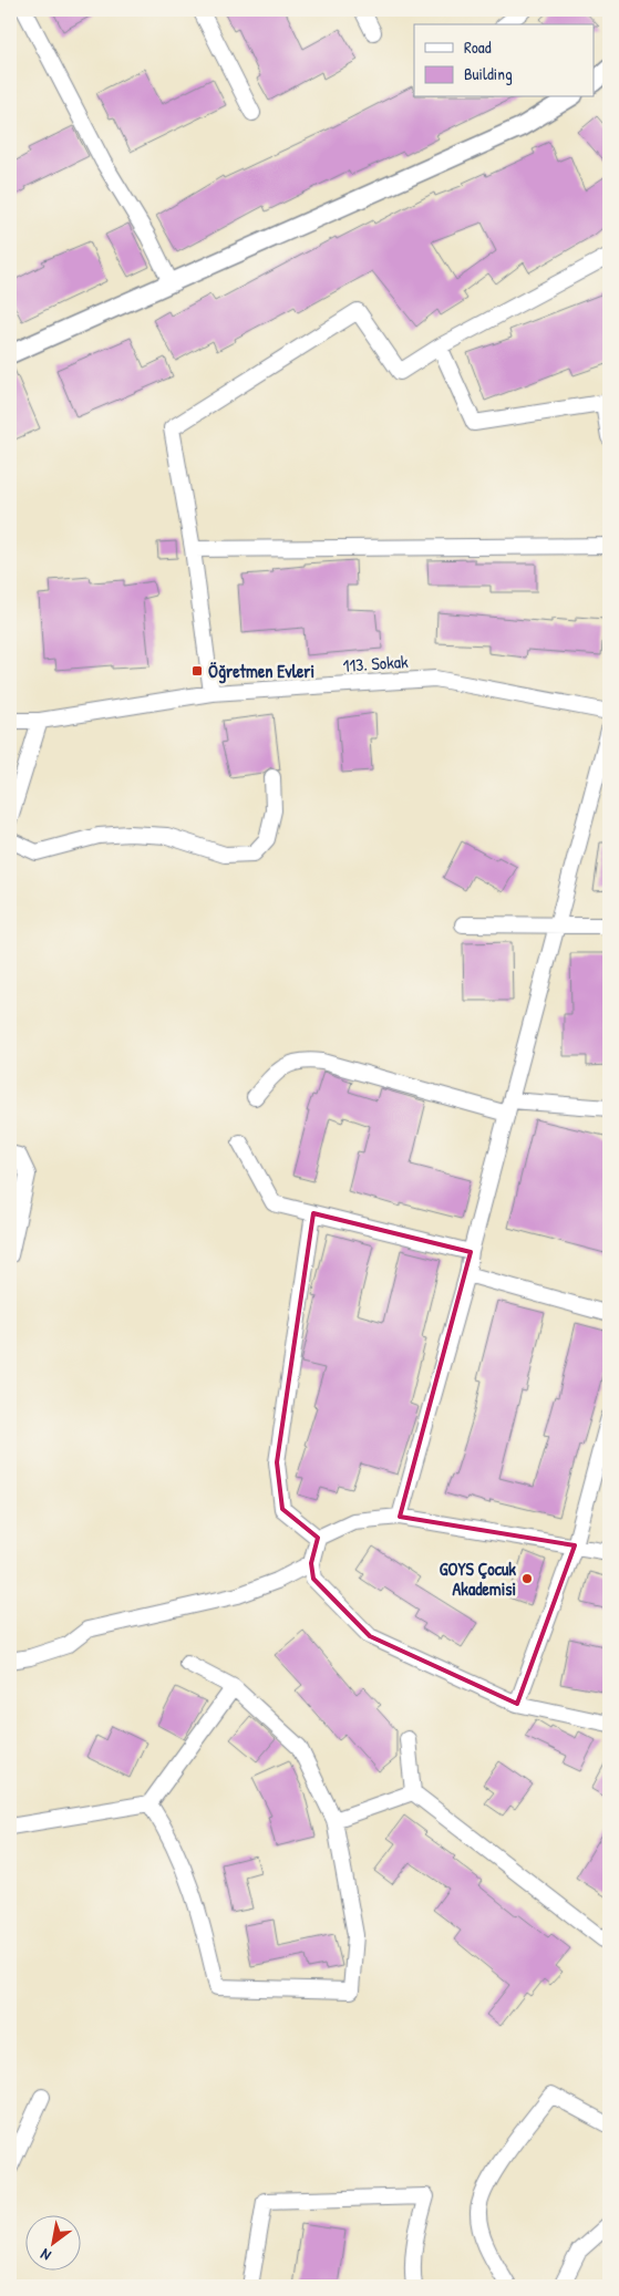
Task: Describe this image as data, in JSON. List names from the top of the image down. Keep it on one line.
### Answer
{"streets":{"street":["113. Sokak"]},"places":{"transit":["Öğretmen Evleri"],"other":["GOYS Çocuk Akademisi"]},"legend":["Road","Building"],"north":"bottom left"}
